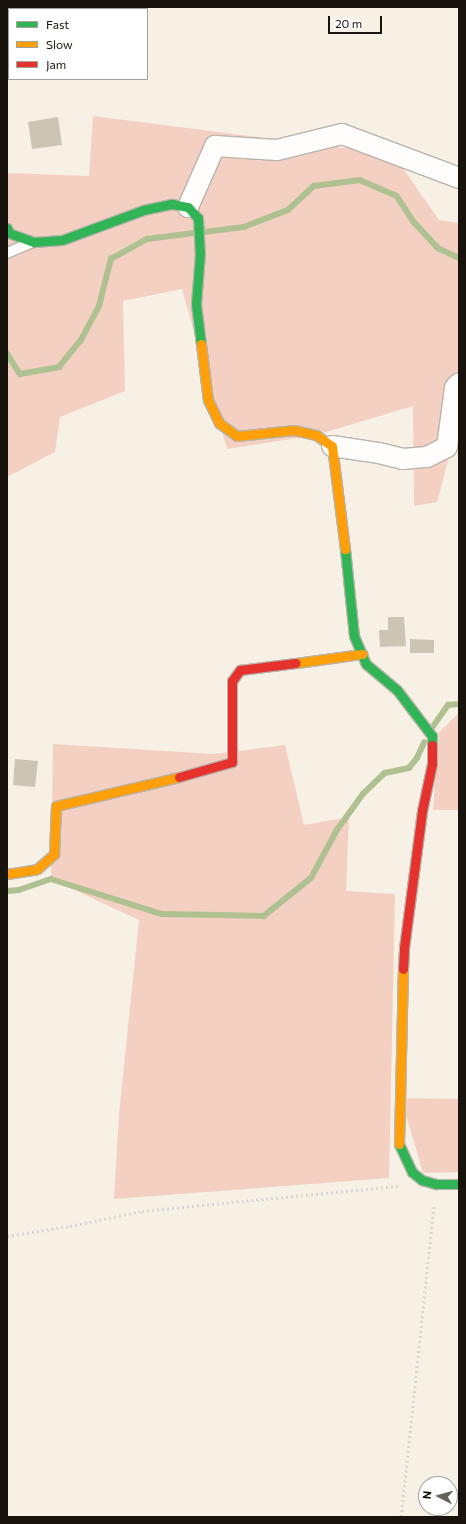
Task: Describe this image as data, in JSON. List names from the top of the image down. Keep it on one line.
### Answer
{"legend":["Fast","Slow","Jam"],"scale_bar":"20 m","north":"left"}
